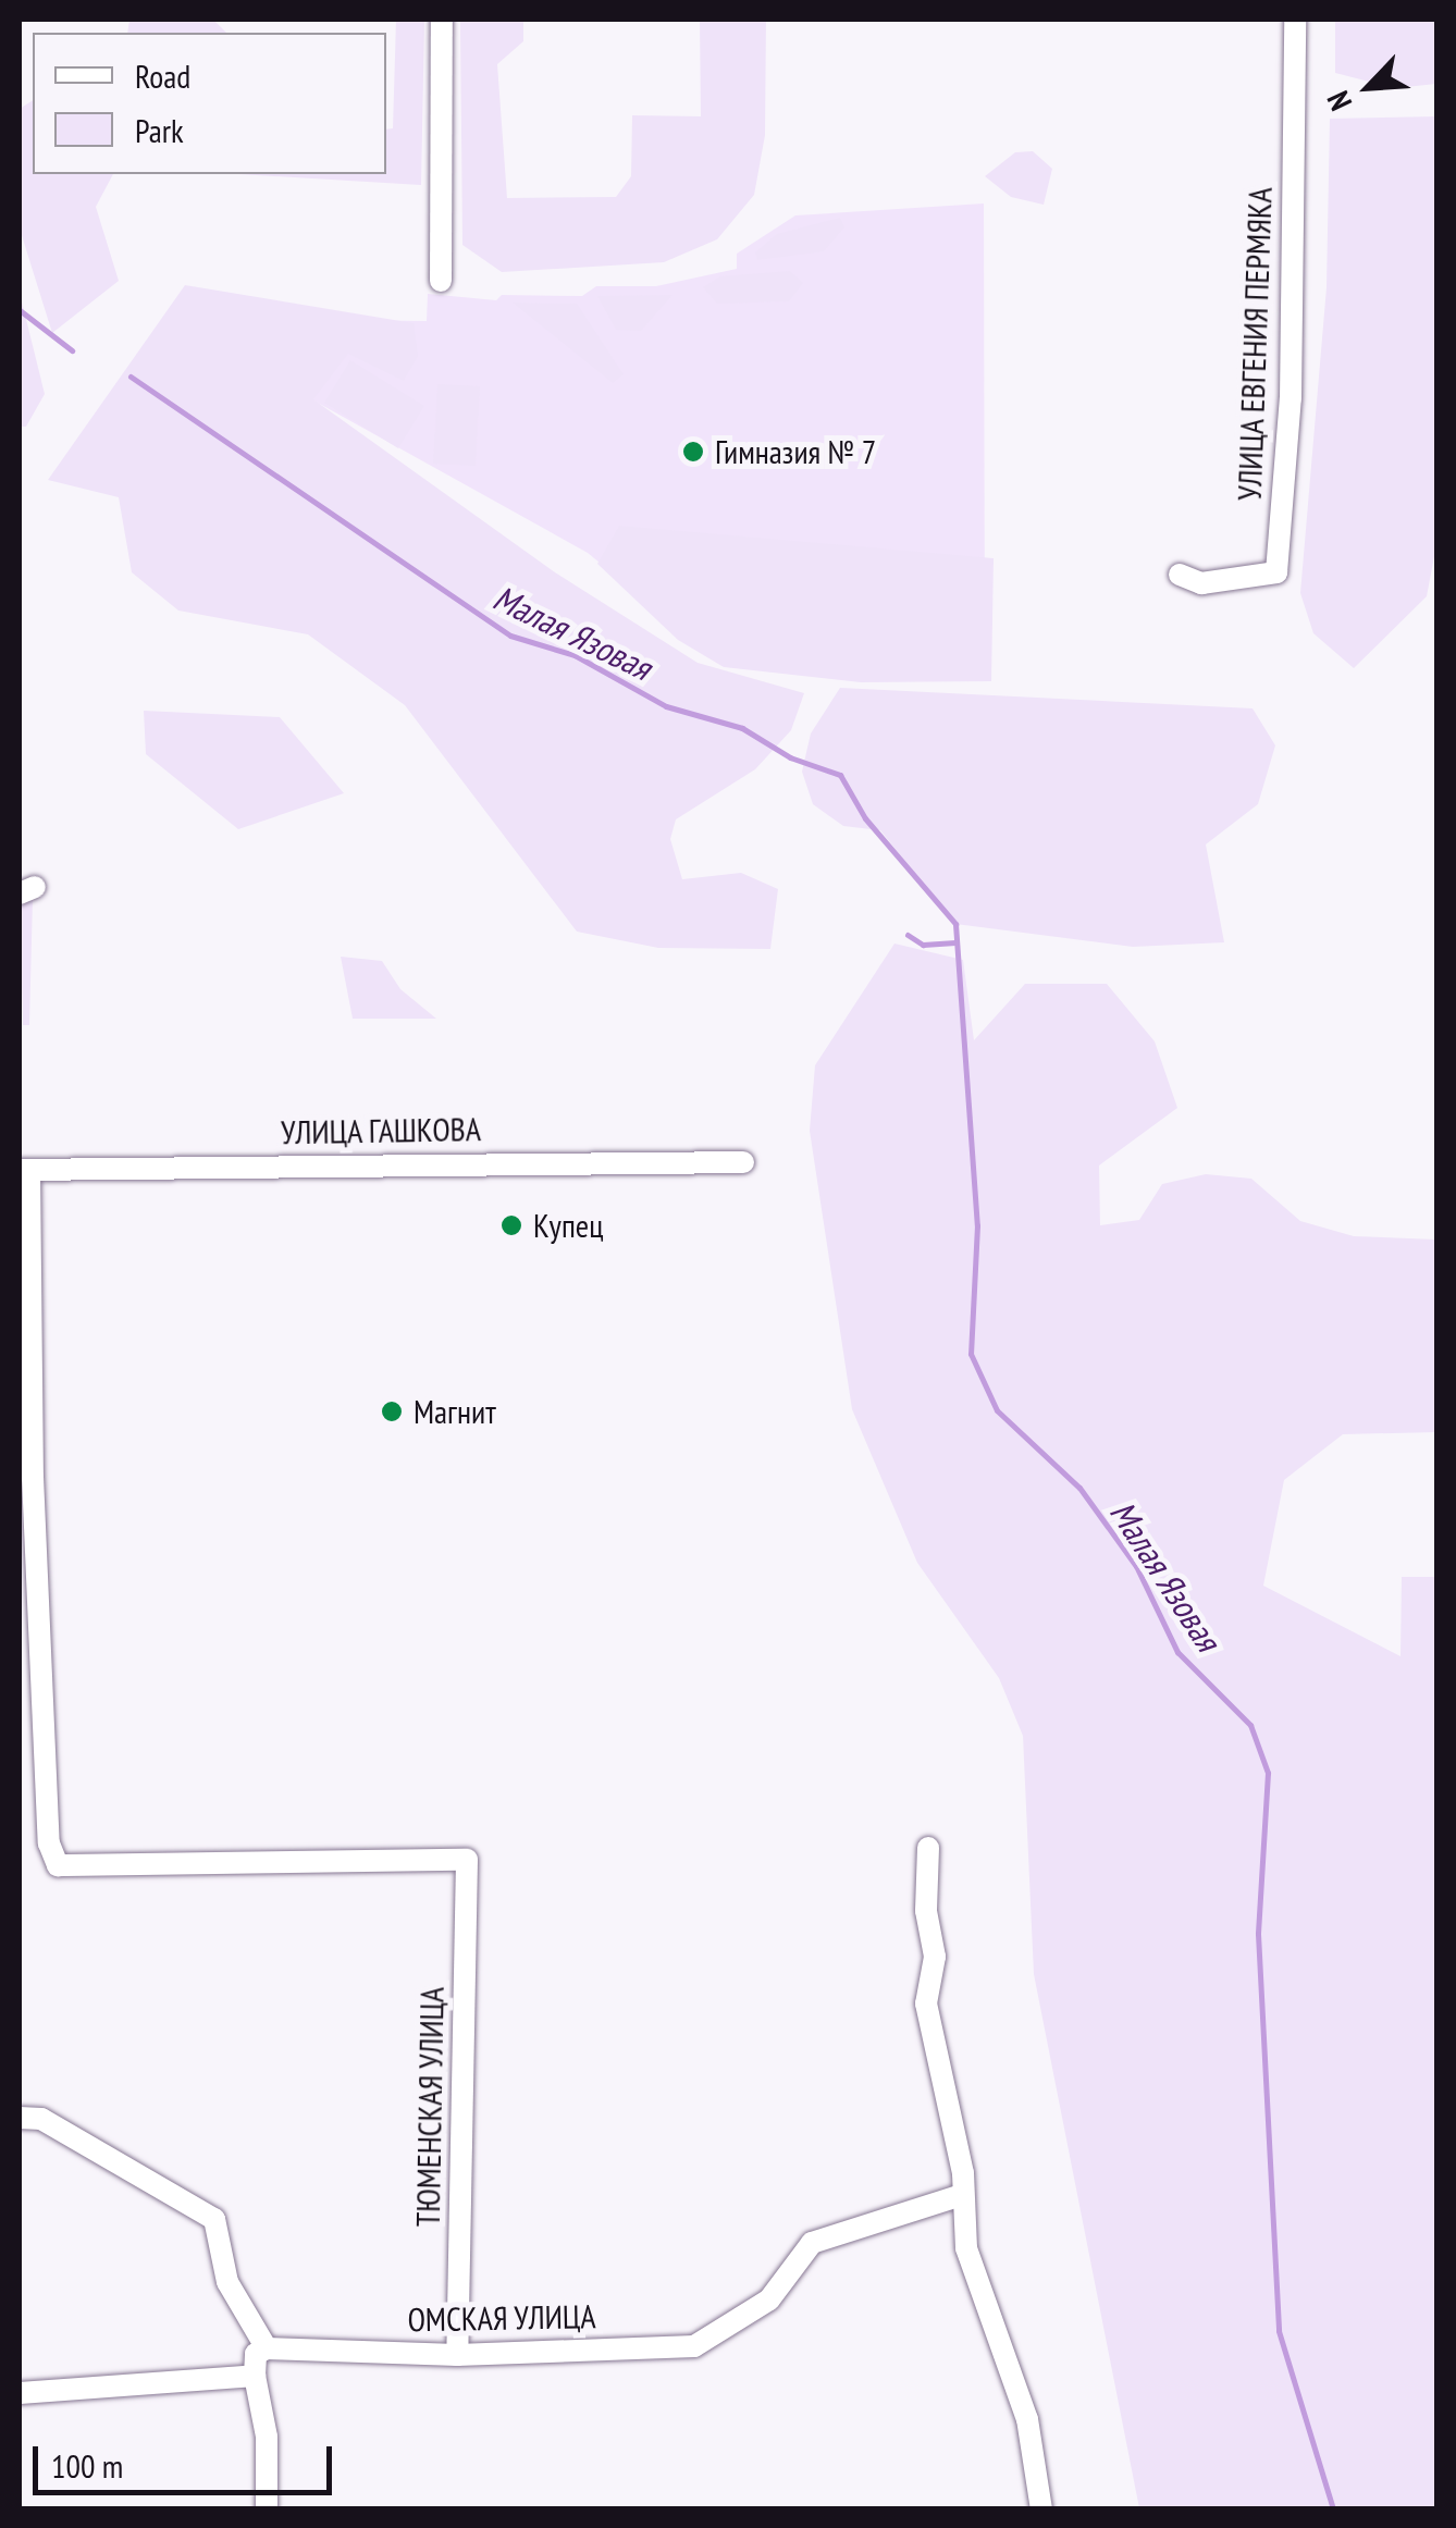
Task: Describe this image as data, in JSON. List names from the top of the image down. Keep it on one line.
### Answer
{"streets":{"street":["УЛИЦА ЕВГЕНИЯ ПЕРМЯКА","УЛИЦА ГАШКОВА","ТЮМЕНСКАЯ УЛИЦА","ОМСКАЯ УЛИЦА"]},"crossings":[["УЛИЦА ГАШКОВА","ТЮМЕНСКАЯ УЛИЦА"],["ТЮМЕНСКАЯ УЛИЦА","ОМСКАЯ УЛИЦА"]],"water":["Малая Язовая"],"places":["Гимназия № 7","Купец","Магнит"],"legend":["Road","Park"],"scale_bar":"100 m","north":"bottom left"}
